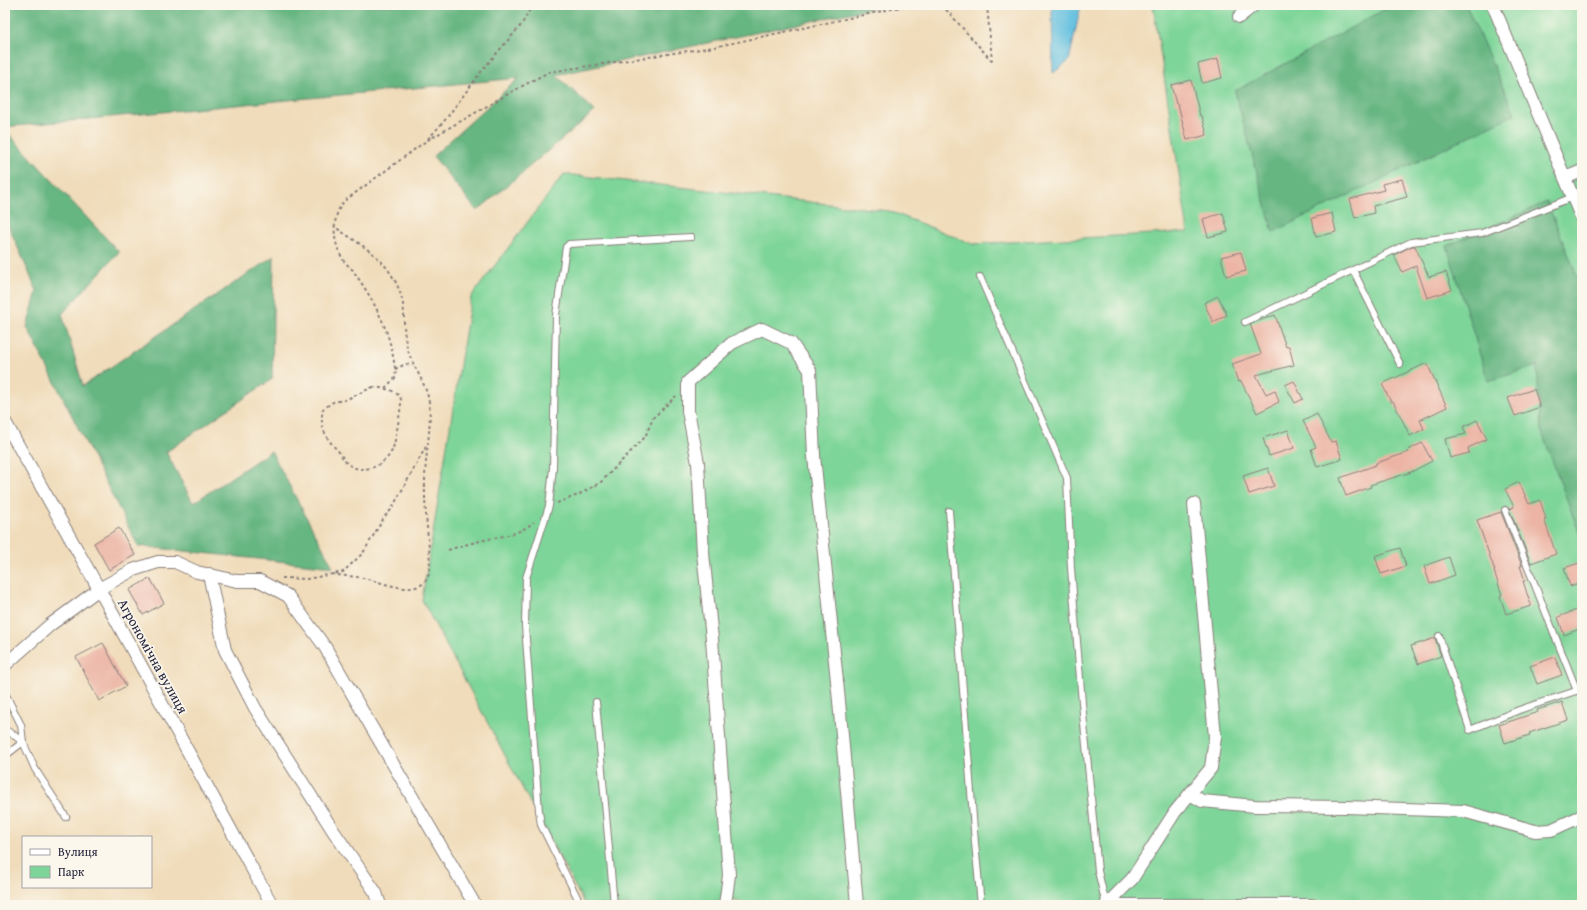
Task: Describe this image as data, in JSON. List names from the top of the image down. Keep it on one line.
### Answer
{"streets":{"street":["Агрономічна вулиця"]},"legend":["Вулиця","Парк"]}
